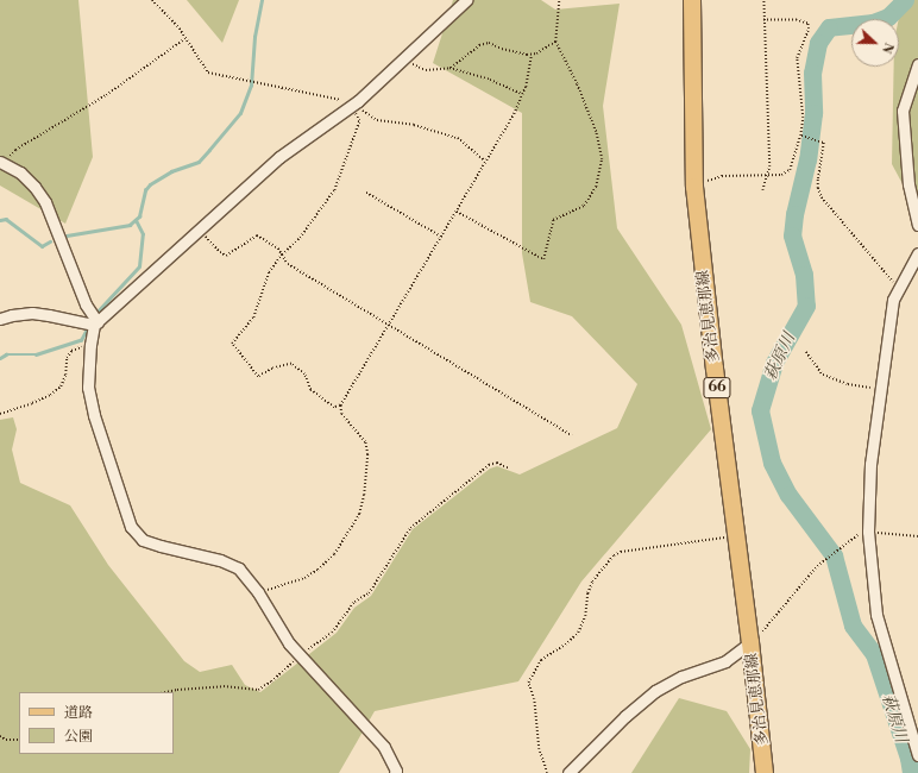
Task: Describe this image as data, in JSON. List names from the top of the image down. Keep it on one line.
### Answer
{"streets":{"main road":["多治見恵那線","66"]},"water":["萩原川"],"legend":["道路","公園"],"north":"right"}
